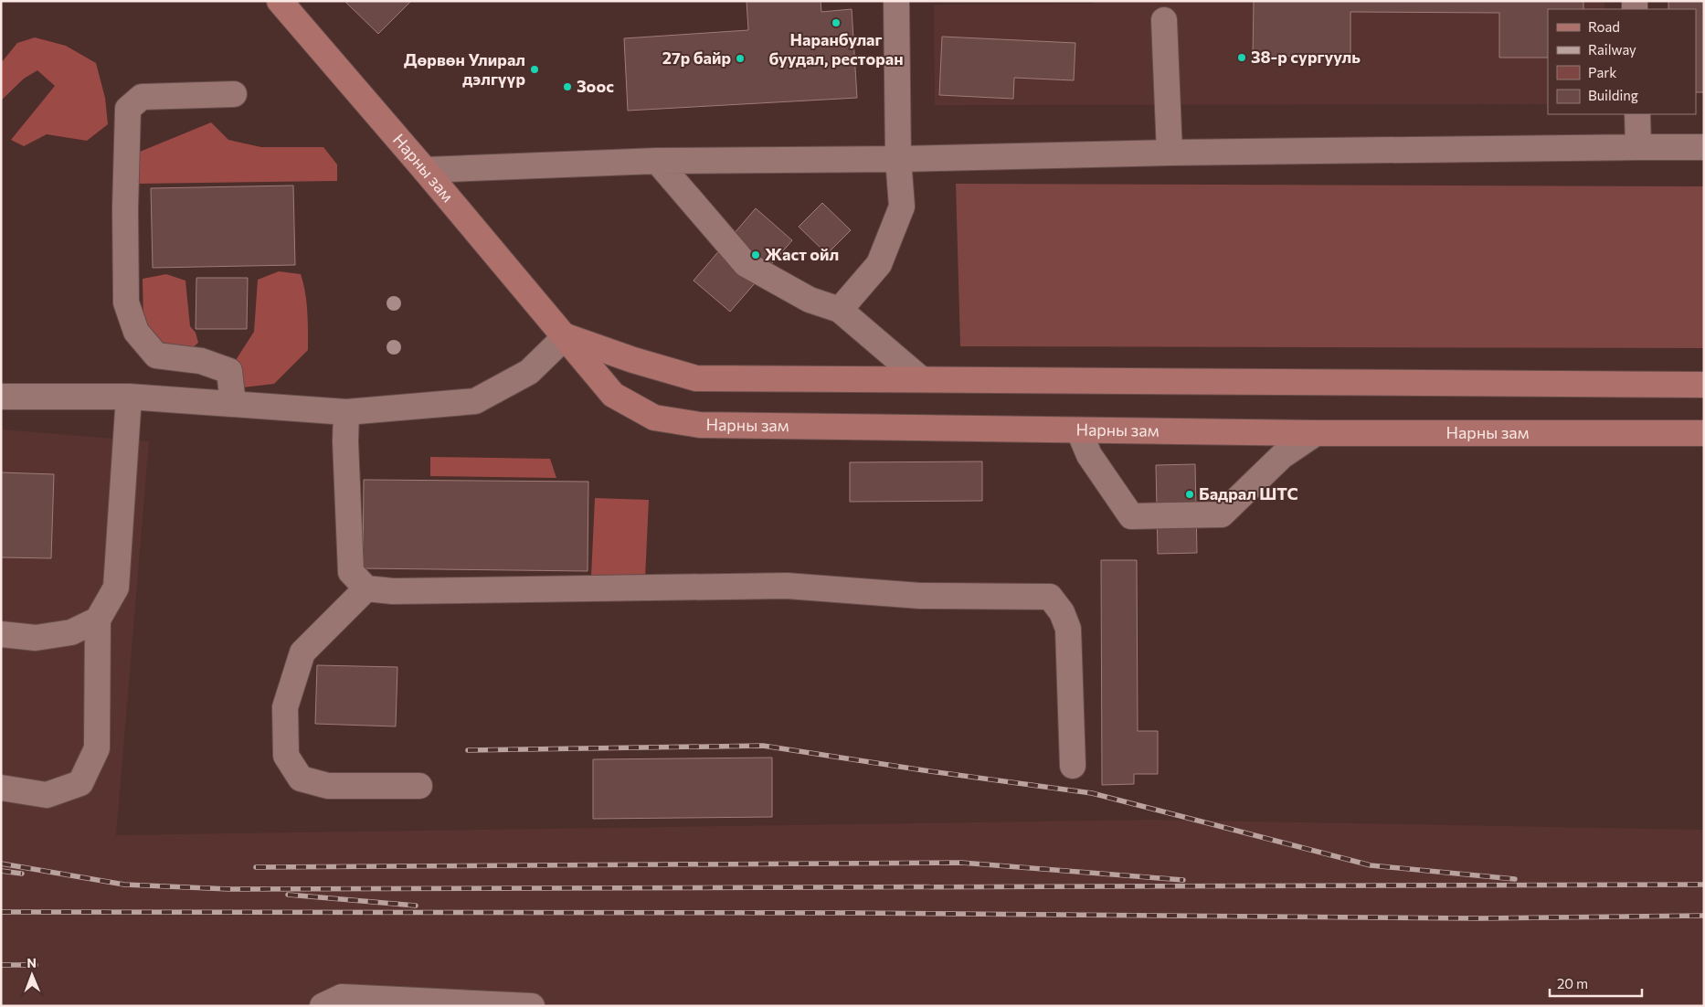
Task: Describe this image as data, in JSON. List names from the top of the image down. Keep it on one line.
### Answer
{"streets":{"main road":["Нарны зам"]},"places":["Наранбулаг буудал, ресторан","38-р сургууль","27р байр","Дөрвөн Улирал дэлгүүр","Зоос","Жаст ойл","Бадрал ШТС"],"legend":["Road","Railway","Park","Building"],"scale_bar":"20 m","north":"top"}
